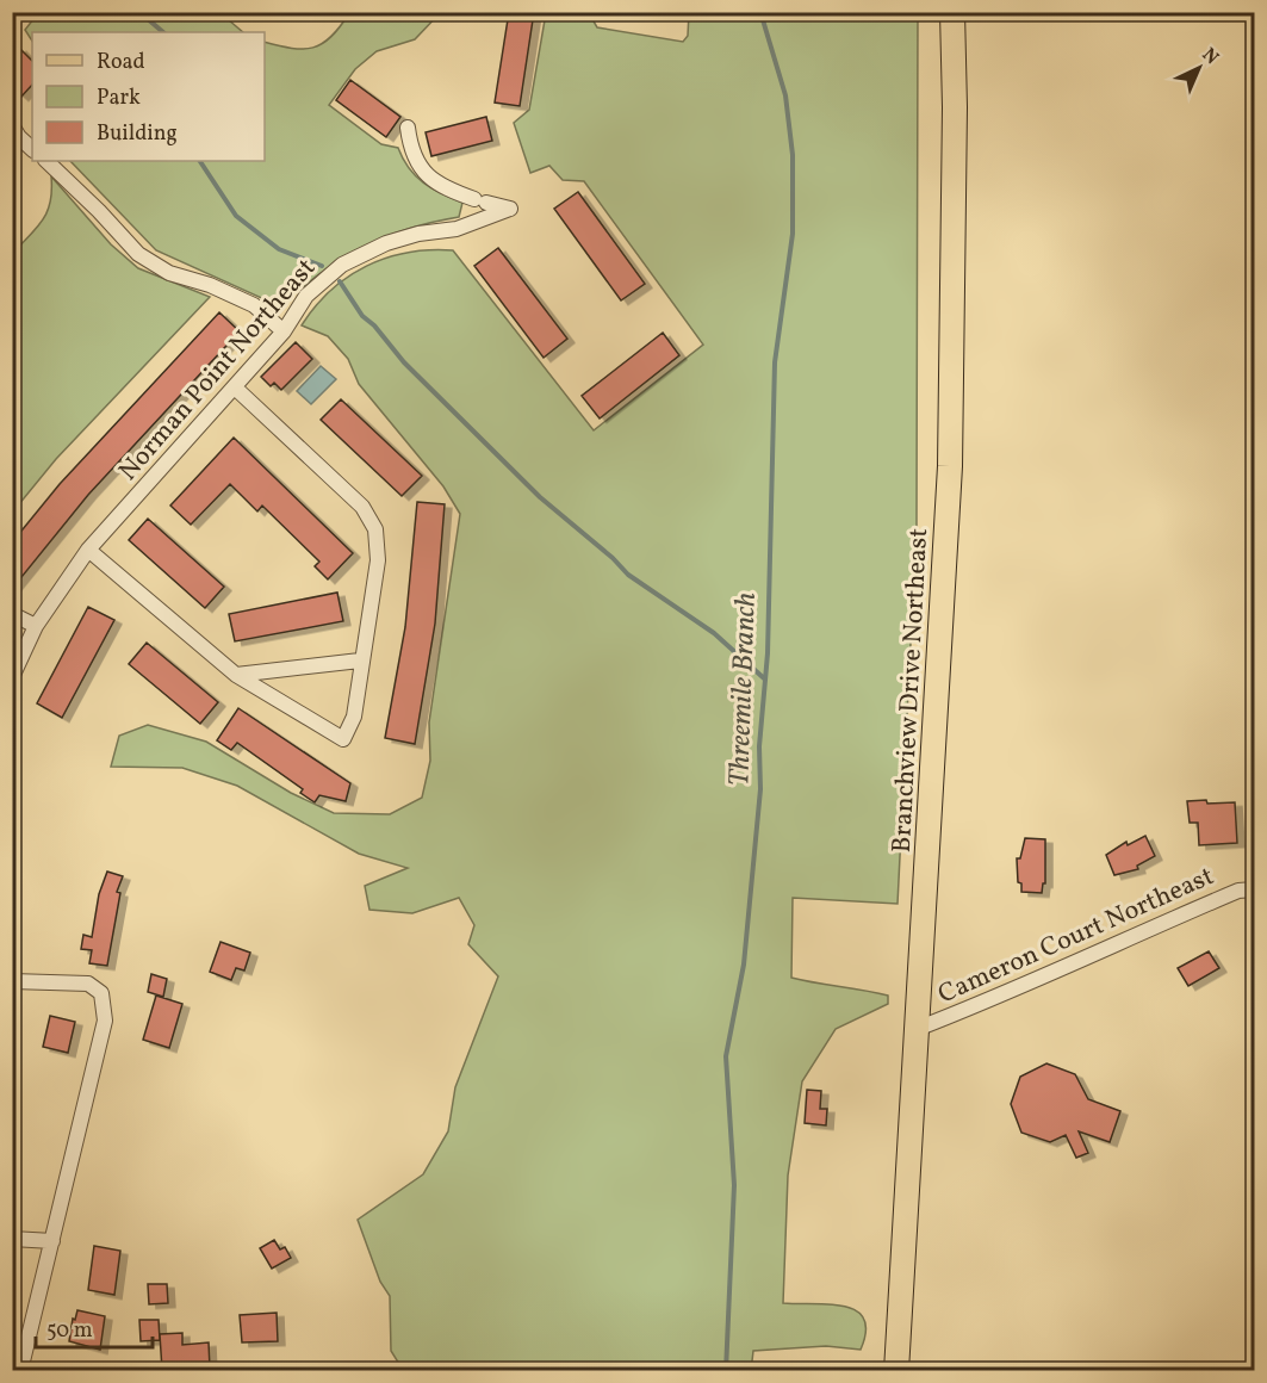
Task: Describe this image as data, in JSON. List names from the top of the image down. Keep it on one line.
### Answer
{"streets":{"main road":["Branchview Drive Northeast"],"street":["Norman Point Northeast","Cameron Court Northeast"]},"crossings":[["Branchview Drive Northeast","Cameron Court Northeast"]],"water":["Threemile Branch"],"legend":["Road","Park","Building"],"scale_bar":"50 m","north":"top right"}
